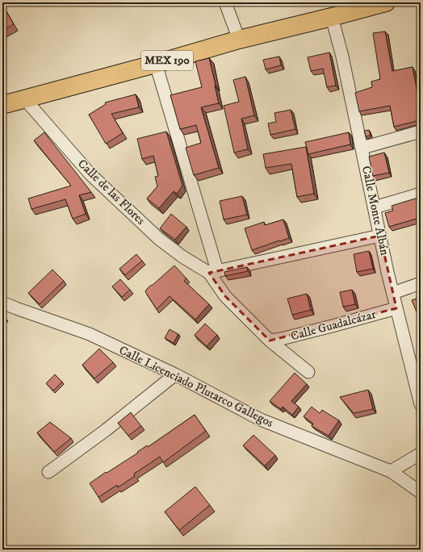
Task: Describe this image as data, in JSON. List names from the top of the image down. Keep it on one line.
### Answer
{"streets":{"main road":["MEX 190"],"street":["Calle de las Flores","Calle Monte Albán","Calle Guadalcázar","Calle Licenciado Plutarco Gallegos"]},"crossings":[["MEX 190","Calle de las Flores"],["MEX 190","Calle Monte Albán"],["Calle de las Flores","Calle Guadalcázar"],["Calle Monte Albán","Calle Guadalcázar"]]}
